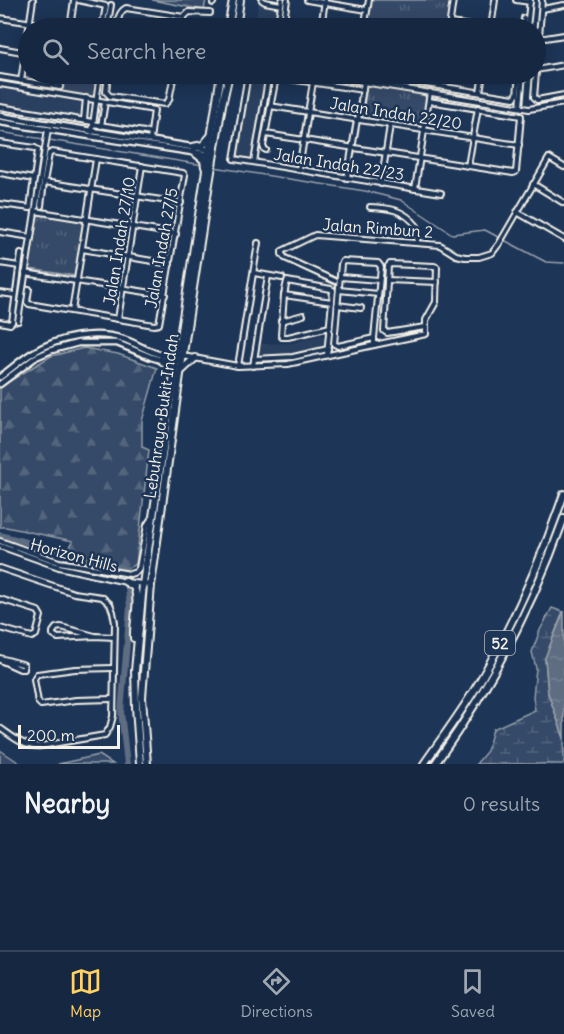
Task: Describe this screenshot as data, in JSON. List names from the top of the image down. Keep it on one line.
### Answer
{"streets":{"highway":["Lebuhraya Bukit Indah","52"],"street":["Jalan Indah 22/20","Jalan Indah 22/23","Jalan Rimbun 2","Jalan Indah 27/10","Jalan Indah 27/5","Horizon Hills"]},"crossings":[["Jalan Indah 27/10","Jalan Indah 27/5"],["Lebuhraya Bukit Indah","Horizon Hills"]],"scale_bar":"200 m","page":{"search":"Search here","scale":"200 m","heading":["Nearby","0 results"],"nav":["Map","Directions","Saved"]}}
